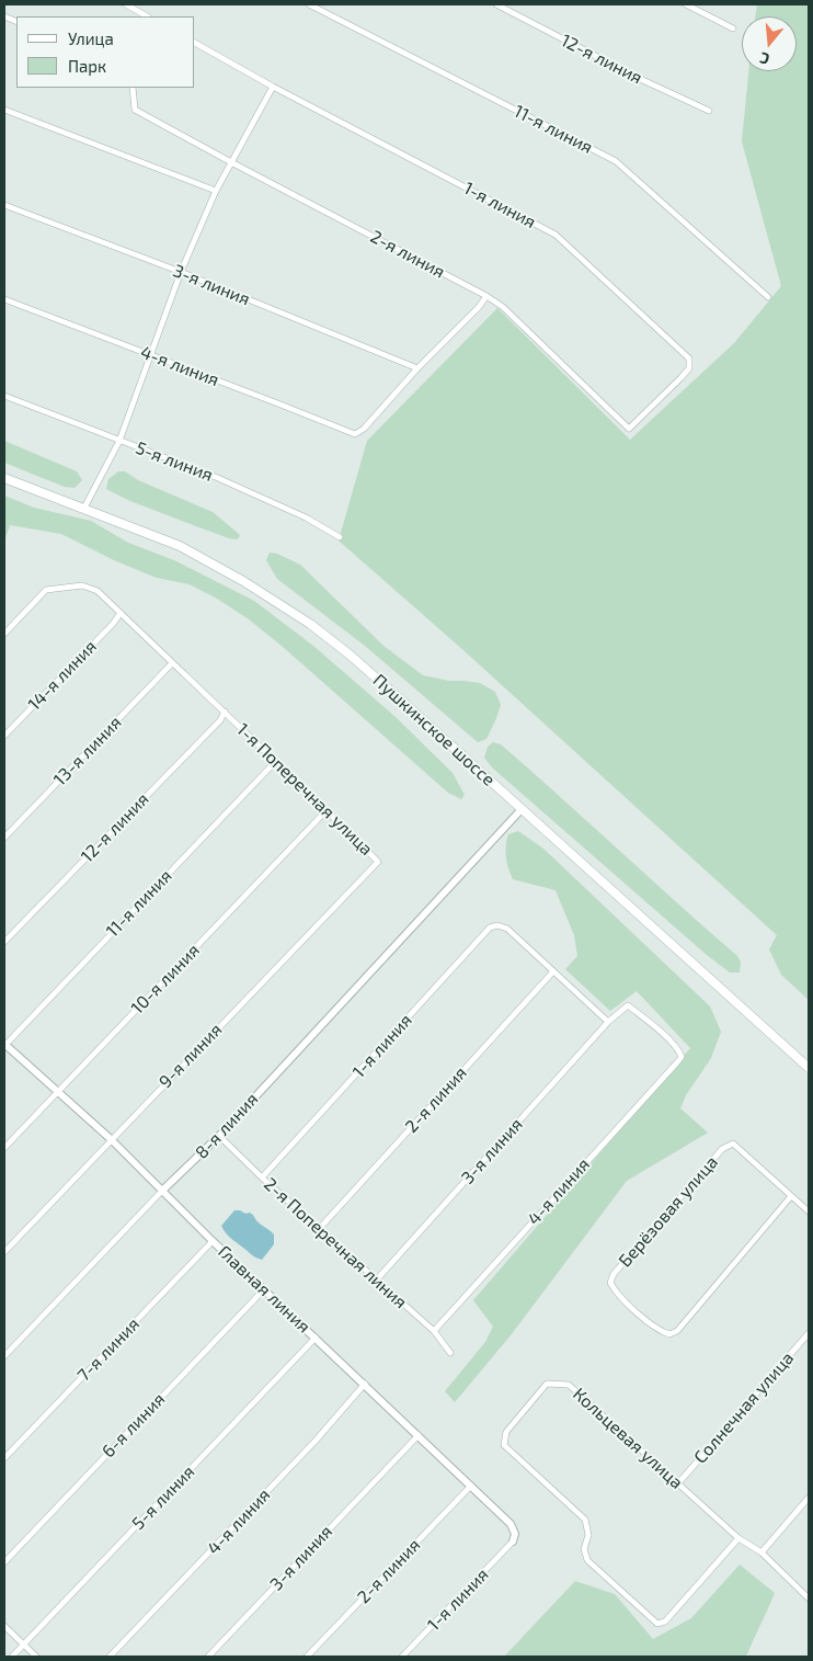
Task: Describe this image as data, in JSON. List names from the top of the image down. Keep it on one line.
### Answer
{"streets":{"main road":["Пушкинское шоссе"],"street":["12-я линия","11-я линия","1-я линия","2-я линия","3-я линия","4-я линия","5-я линия","14-я линия","13-я линия","1-я Поперечная улица","10-я линия","9-я линия","8-я линия","Берёзовая улица","2-я Поперечная линия","Главная линия","7-я линия","Солнечная улица","6-я линия","Кольцевая улица"]},"crossings":[["12-я линия","1-я Поперечная улица"],["11-я линия","1-я Поперечная улица"],["11-я линия","Главная линия"],["1-я линия","2-я линия"],["1-я линия","2-я Поперечная линия"],["1-я линия","Главная линия"],["2-я линия","2-я Поперечная линия"],["2-я линия","Главная линия"],["3-я линия","4-я линия"],["3-я линия","2-я Поперечная линия"],["3-я линия","Главная линия"],["4-я линия","2-я Поперечная линия"],["4-я линия","Главная линия"],["5-я линия","Главная линия"],["14-я линия","1-я Поперечная улица"],["Пушкинское шоссе","8-я линия"],["13-я линия","1-я Поперечная улица"],["1-я Поперечная улица","10-я линия"],["1-я Поперечная улица","9-я линия"],["10-я линия","Главная линия"],["9-я линия","Главная линия"],["8-я линия","2-я Поперечная линия"],["8-я линия","Главная линия"],["Главная линия","7-я линия"],["Главная линия","6-я линия"],["Солнечная улица","Кольцевая улица"]],"legend":["Улица","Парк"],"north":"bottom"}
